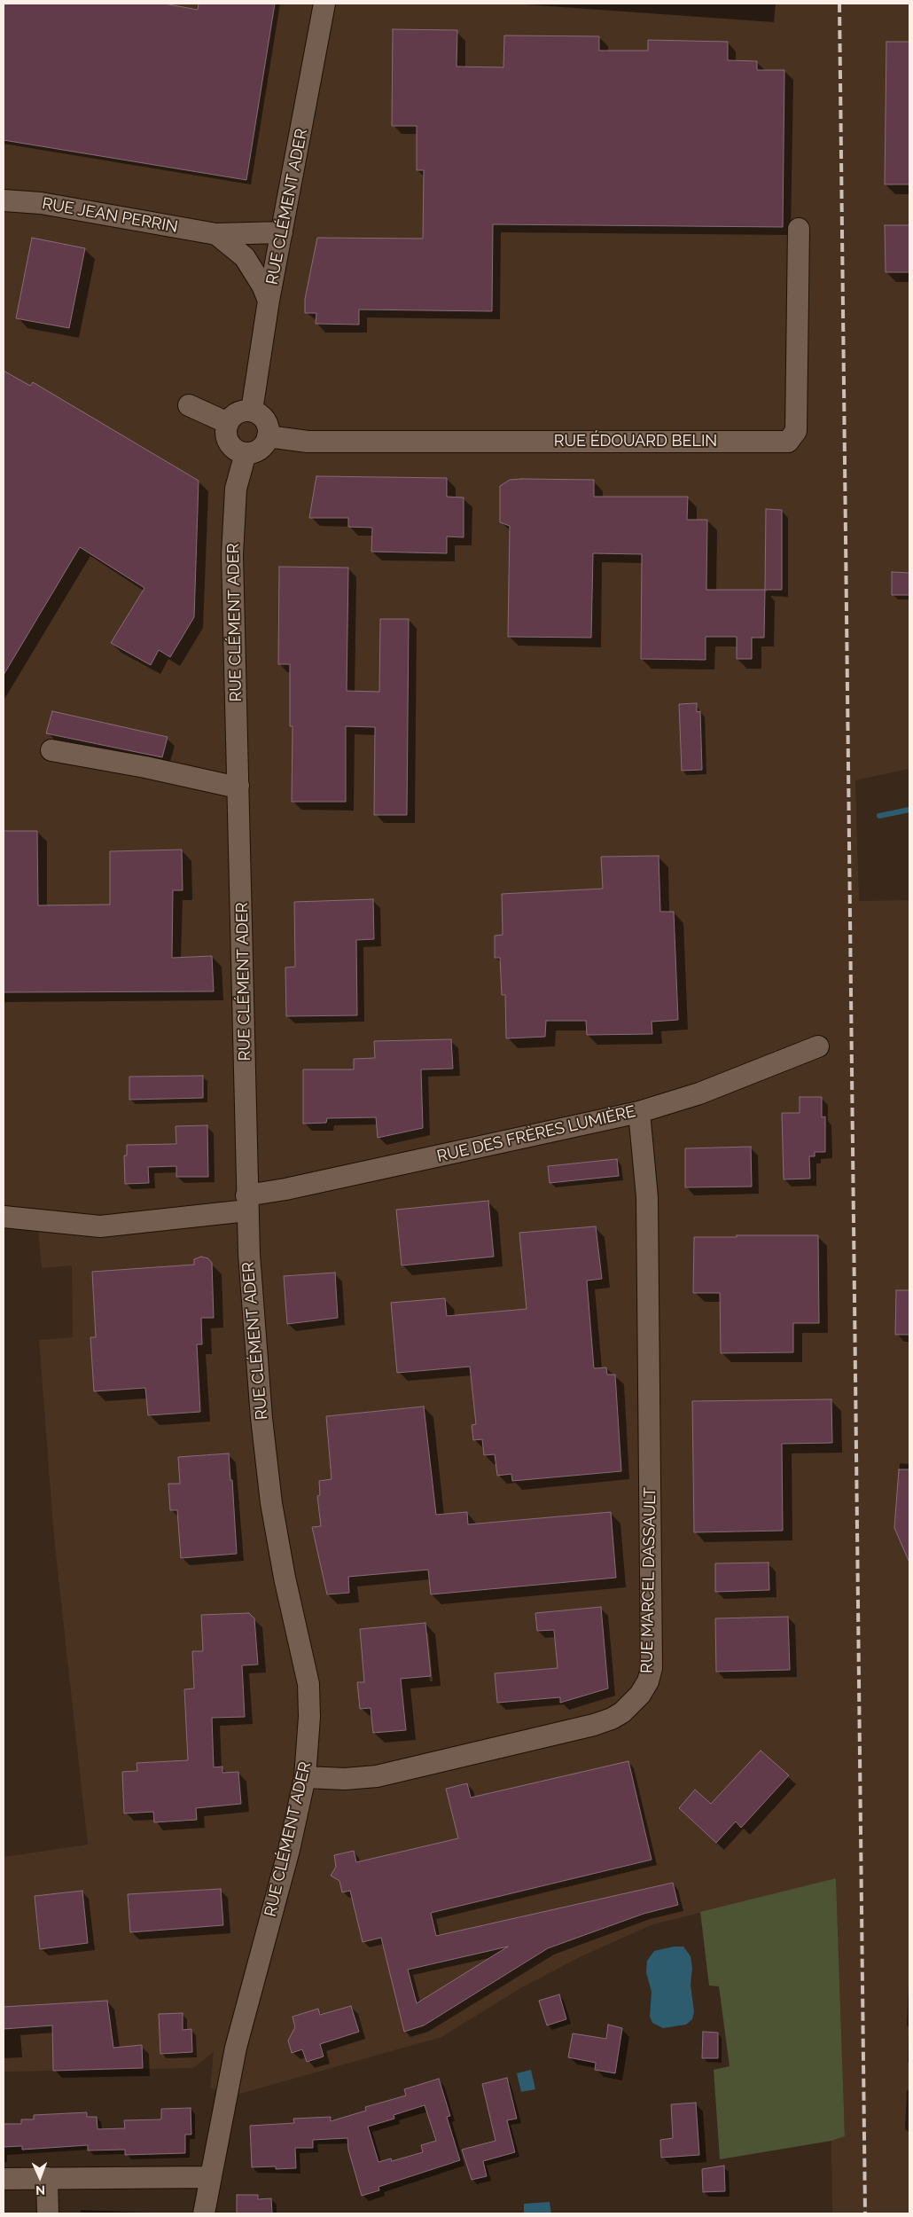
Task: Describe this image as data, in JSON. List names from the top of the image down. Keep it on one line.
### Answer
{"streets":{"street":["RUE CLÉMENT ADER","RUE JEAN PERRIN","RUE ÉDOUARD BELIN","RUE DES FRÈRES LUMIÈRE","RUE MARCEL DASSAULT"]},"crossings":[["RUE CLÉMENT ADER","RUE JEAN PERRIN"],["RUE CLÉMENT ADER","RUE ÉDOUARD BELIN"],["RUE CLÉMENT ADER","RUE DES FRÈRES LUMIÈRE"],["RUE CLÉMENT ADER","RUE MARCEL DASSAULT"],["RUE DES FRÈRES LUMIÈRE","RUE MARCEL DASSAULT"]],"north":"bottom"}
